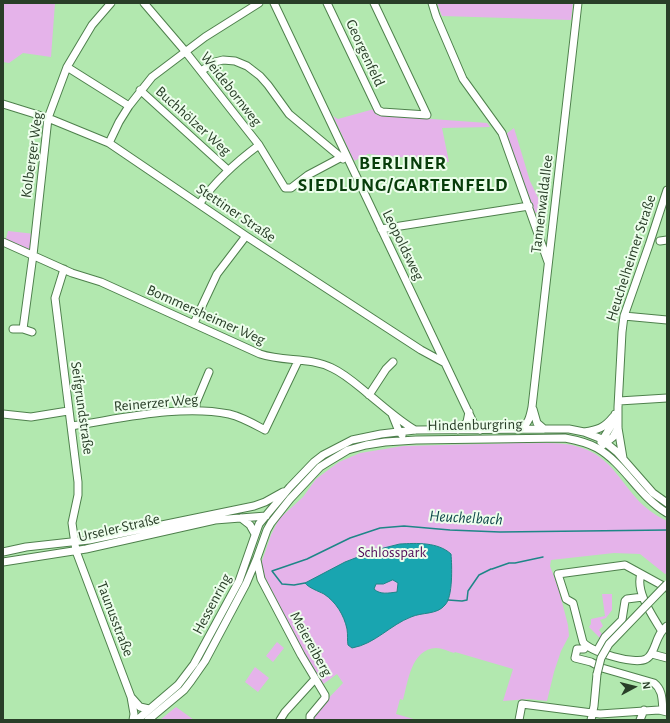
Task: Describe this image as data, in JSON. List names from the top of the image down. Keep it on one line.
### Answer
{"streets":{"street":["Georgenfeld","Weidebornweg","Buchhölzer Weg","Kolberger Weg","Tannenwaldallee","Stettiner Straße","Leopoldsweg","Heuchelheimer Straße","Bommersheimer Weg","Reinerzer Weg","Seifgrundstraße","Hindenburgring","Urseler Straße","Hessenring","Taunusstraße","Meiereiberg"]},"crossings":[["Kolberger Weg","Stettiner Straße"],["Kolberger Weg","Bommersheimer Weg"],["Tannenwaldallee","Hindenburgring"],["Stettiner Straße","Leopoldsweg"],["Leopoldsweg","Hindenburgring"],["Heuchelheimer Straße","Hindenburgring"],["Bommersheimer Weg","Reinerzer Weg"],["Bommersheimer Weg","Seifgrundstraße"],["Bommersheimer Weg","Hindenburgring"],["Reinerzer Weg","Seifgrundstraße"],["Seifgrundstraße","Urseler Straße"],["Seifgrundstraße","Taunusstraße"],["Hindenburgring","Urseler Straße"],["Hindenburgring","Hessenring"],["Urseler Straße","Hessenring"],["Urseler Straße","Taunusstraße"],["Hessenring","Meiereiberg"]],"districts":["BERLINER SIEDLUNG/GARTENFELD"],"water":["Heuchelbach"],"parks":["Schlosspark"],"north":"right"}
